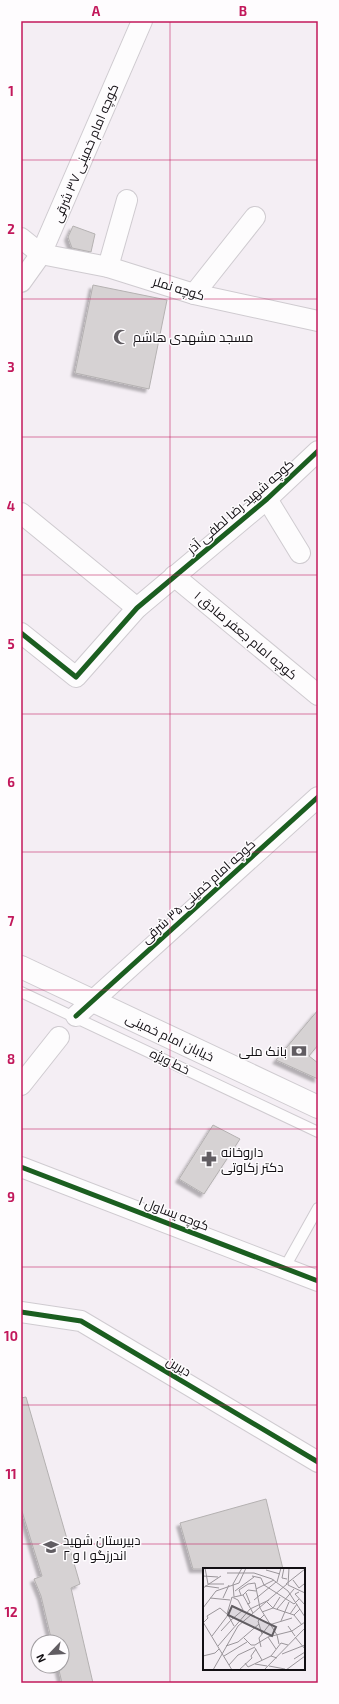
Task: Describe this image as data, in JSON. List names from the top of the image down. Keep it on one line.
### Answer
{"streets":{"main road":["خیابان امام خمینی"],"street":["کوچه امام خمینی ۳۷ شرقی","کوچه نملر","کوچه شهید رضا لطفی آذر","کوچه امام جعفر صادق ۱","کوچه امام خمینی ۳۵ شرقی","کوچه یساول ۱","دیرین"],"lane":["خط ویژه"]},"crossings":[["کوچه امام خمینی ۳۷ شرقی","کوچه نملر"],["کوچه شهید رضا لطفی آذر","کوچه امام جعفر صادق ۱"],["کوچه امام خمینی ۳۵ شرقی","خیابان امام خمینی"],["کوچه امام خمینی ۳۵ شرقی","خط ویژه"]],"places":{"mosque":["مسجد مشهدی هاشم"],"bank":["بانک ملی"],"pharmacy":["داروخانه دکتر زکاوتی"],"school or university":["دبیرستان شهید اندرزگو ۱ و ۲"]},"north":"bottom left","grid":{"columns":["A","B"],"rows":["1","2","3","4","5","6","7","8","9","10","11","12"]}}
